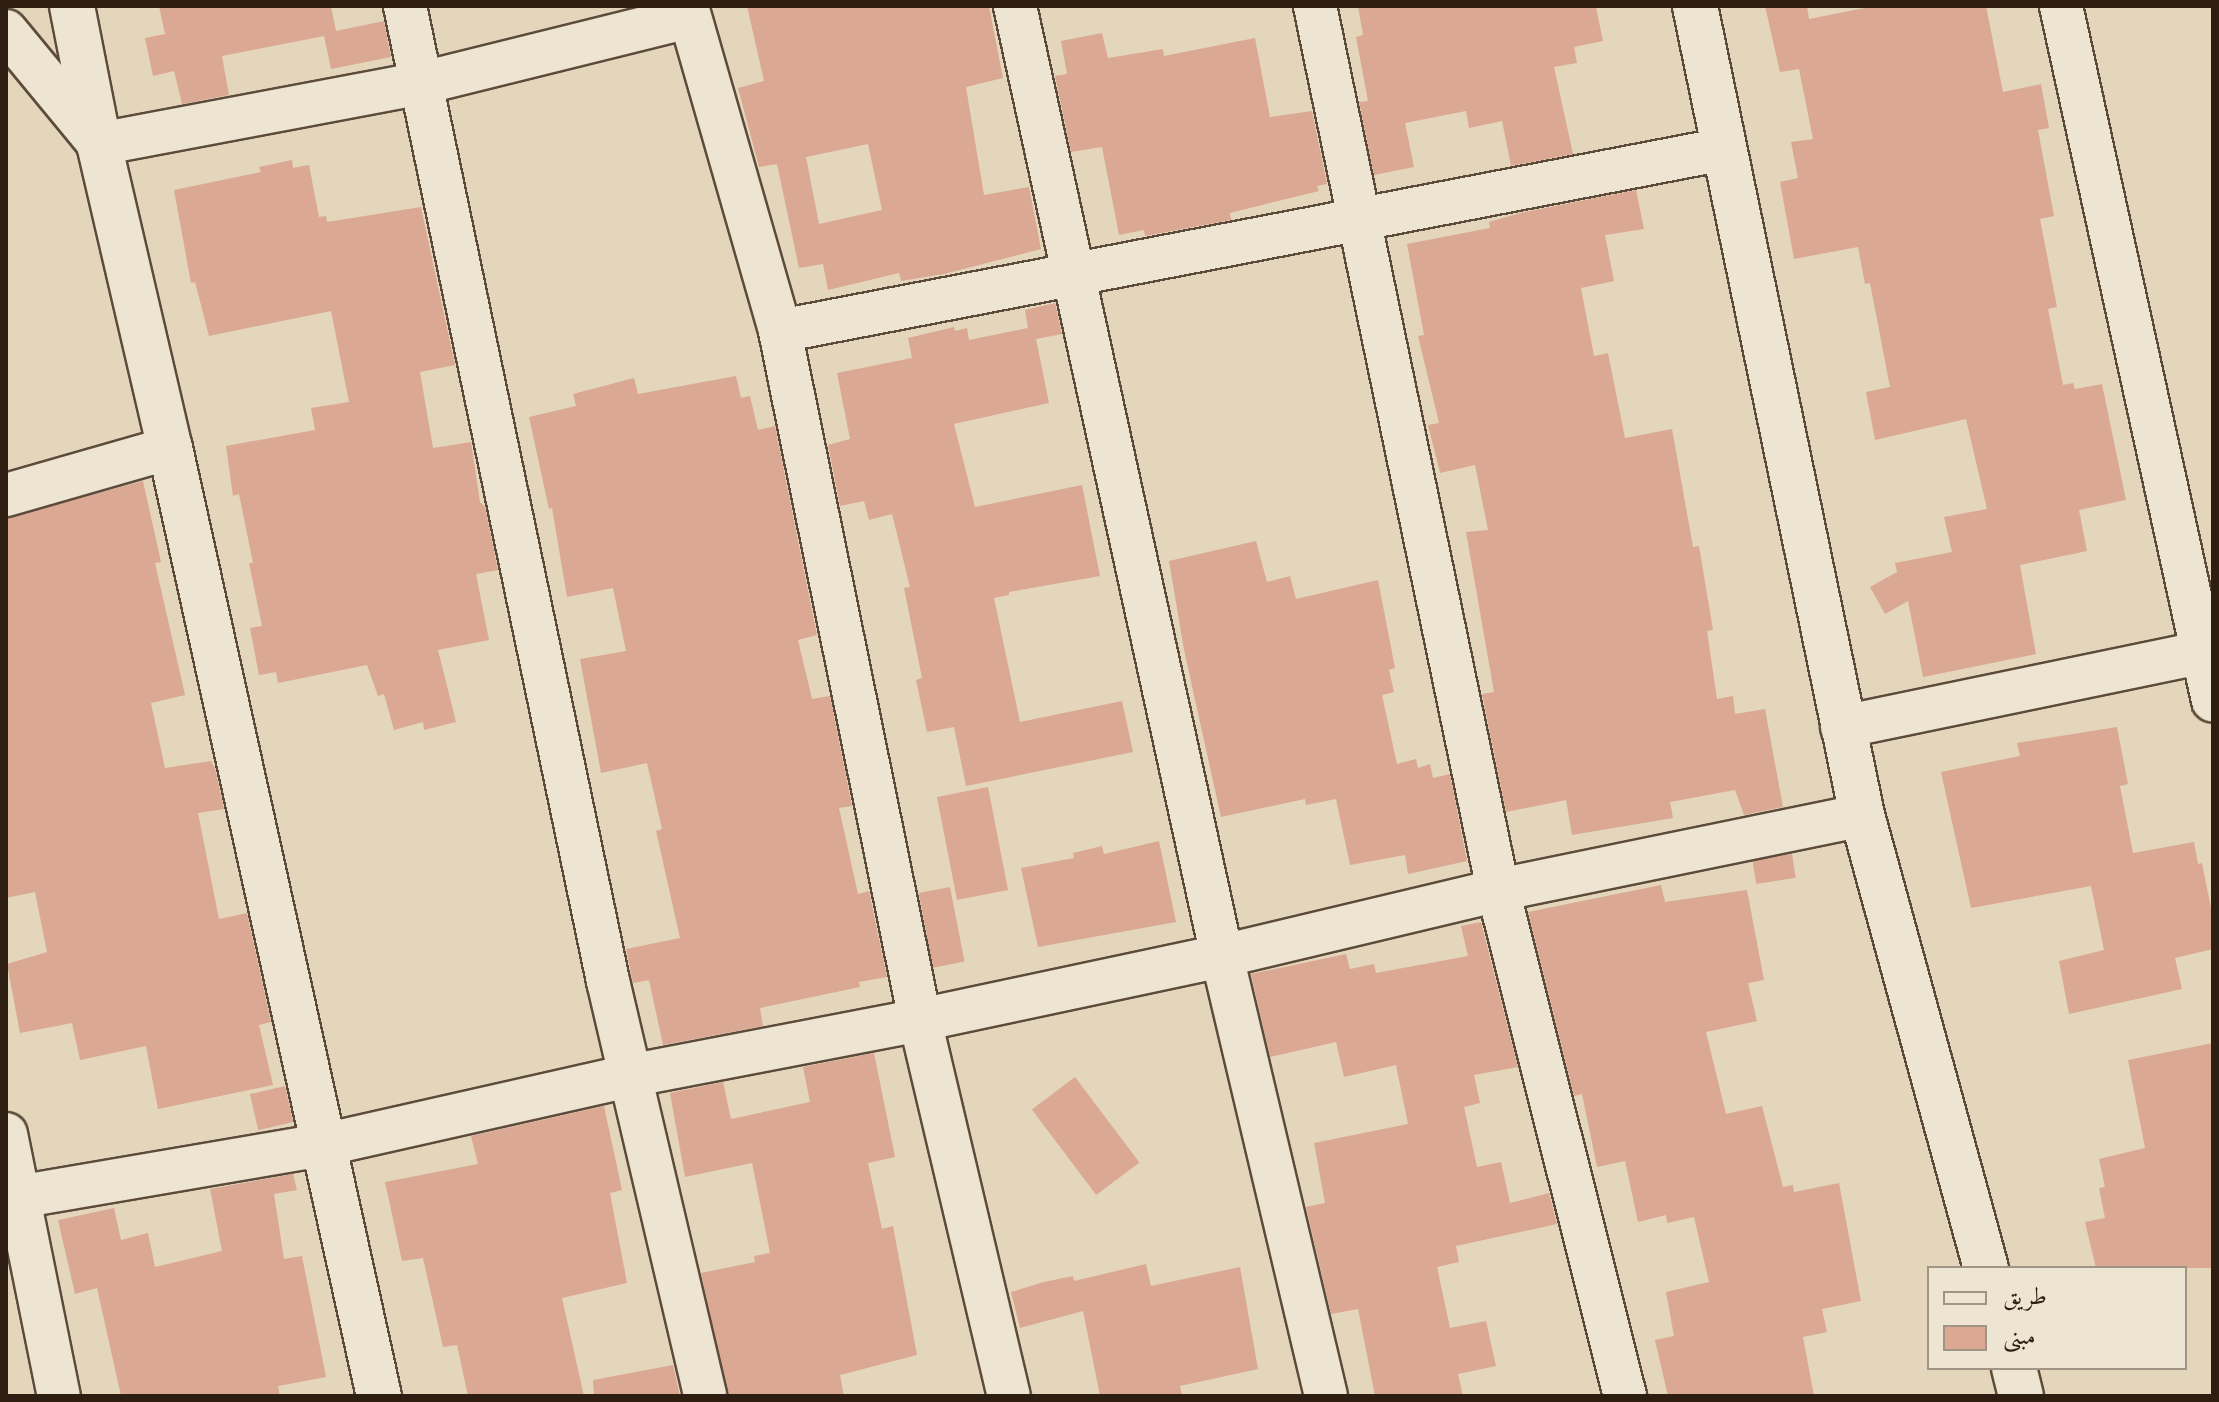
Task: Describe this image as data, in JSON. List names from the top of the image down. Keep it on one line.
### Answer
{"legend":["طريق","مبنى"]}
